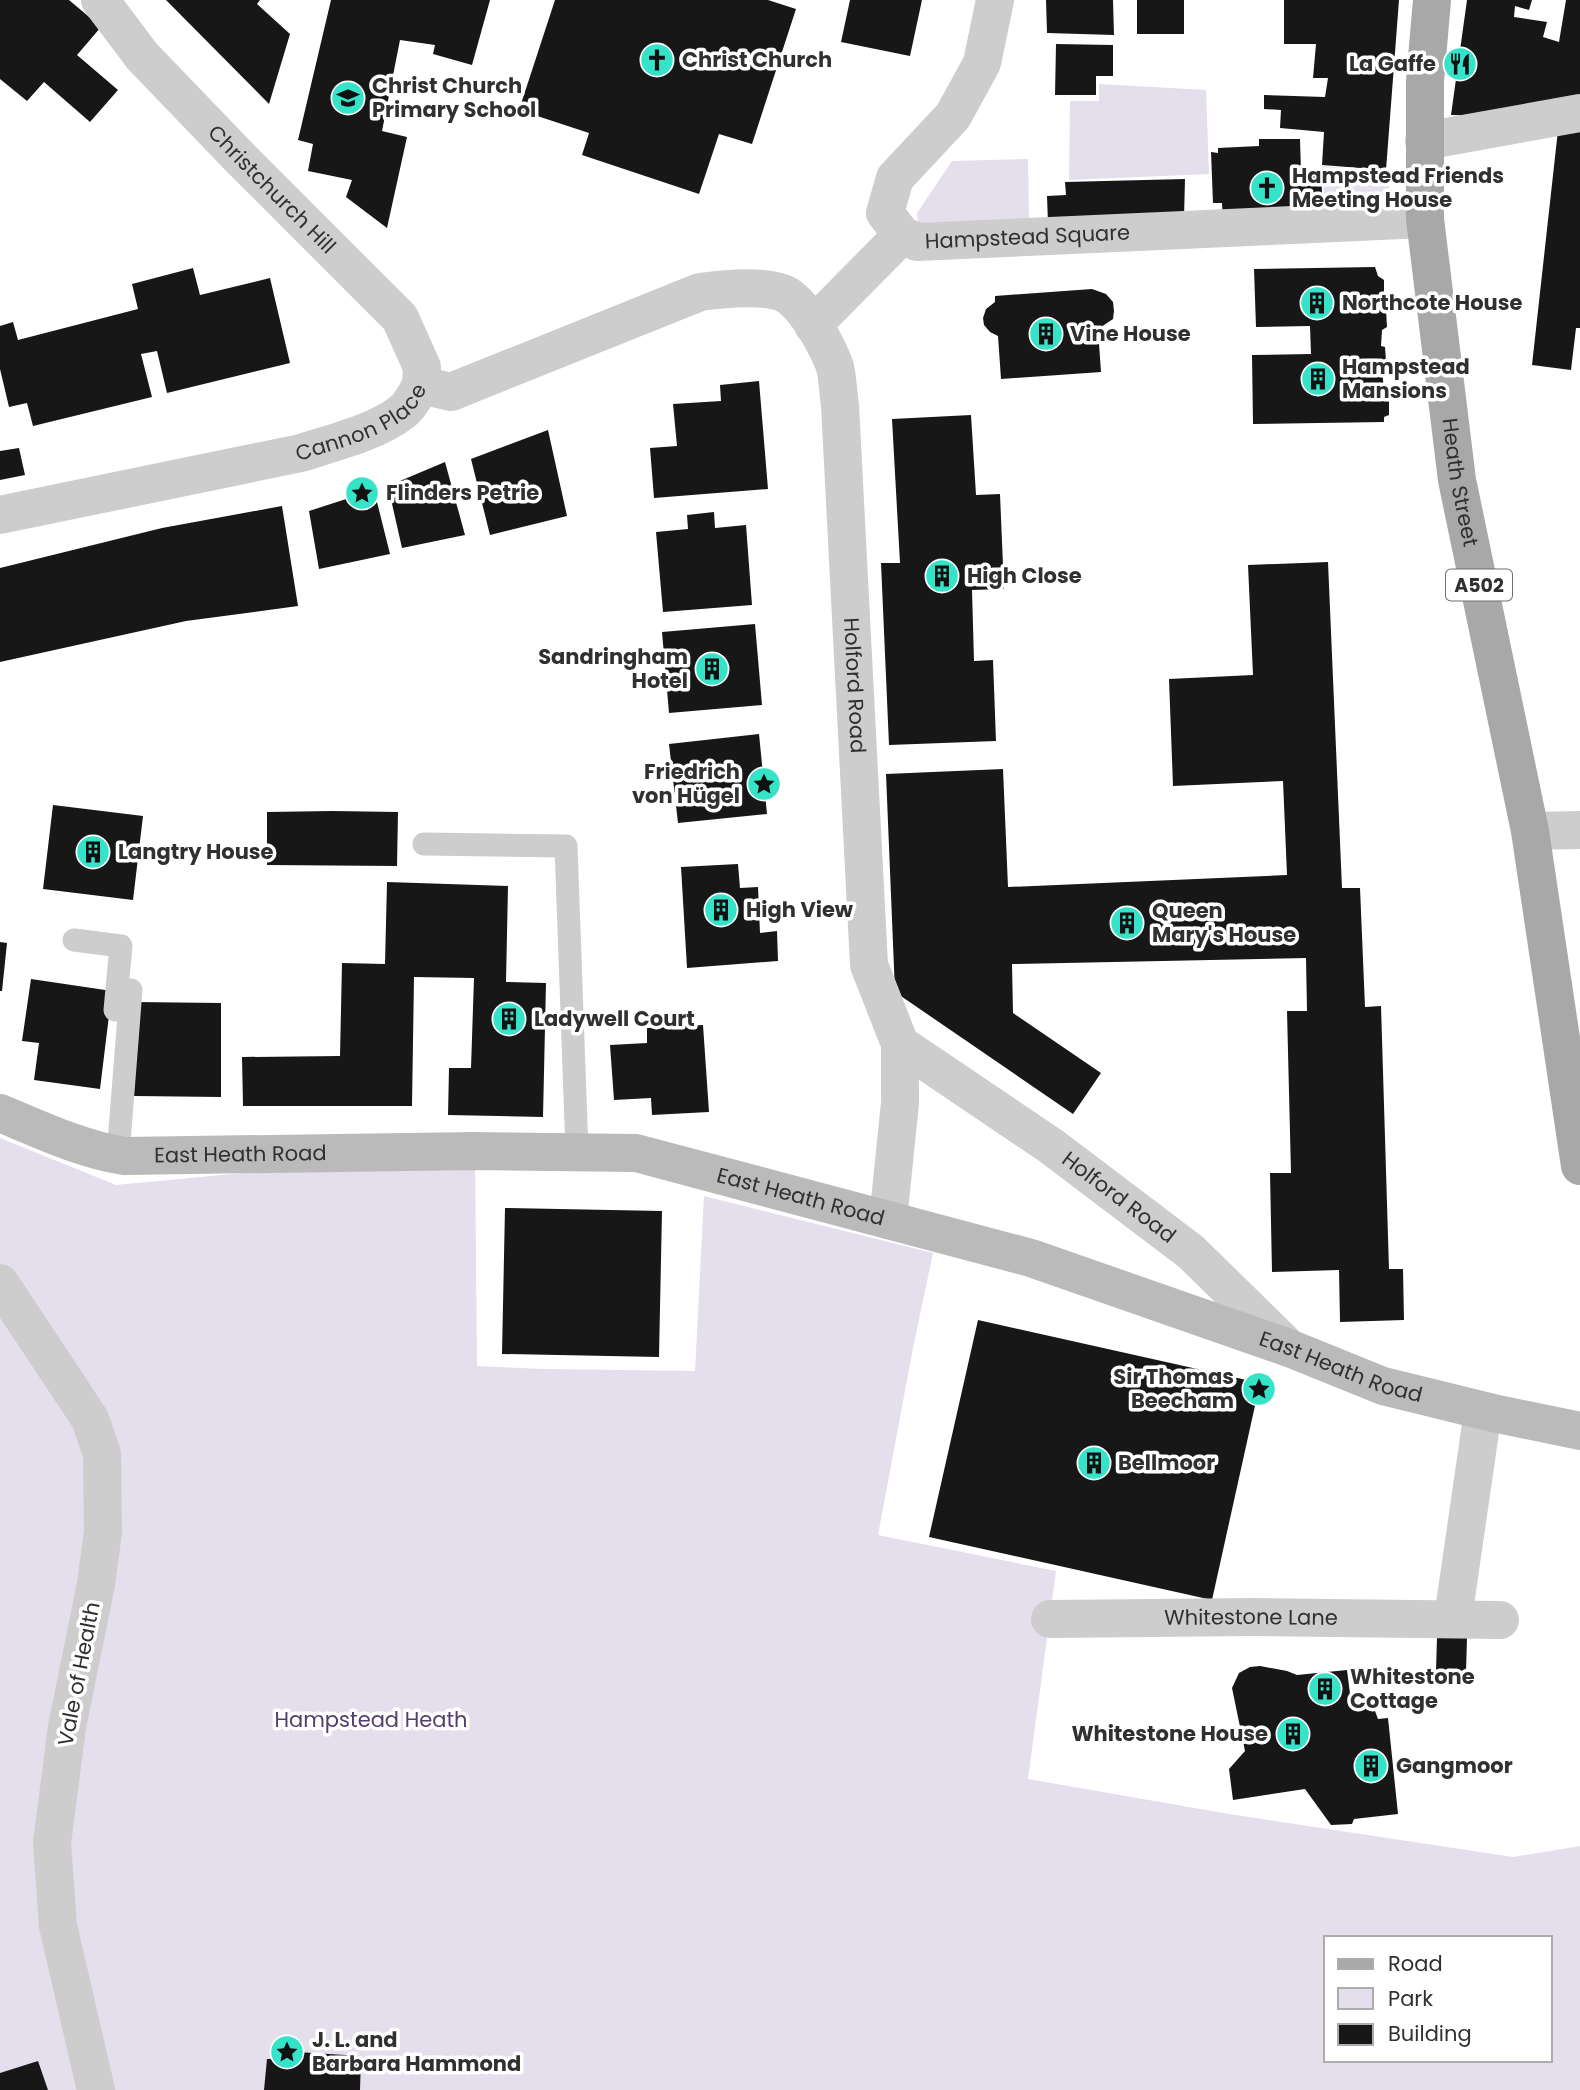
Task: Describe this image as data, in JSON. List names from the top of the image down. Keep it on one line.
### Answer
{"streets":{"main road":["Heath Street","A502"],"street":["Christchurch Hill","Hampstead Square","Cannon Place","Holford Road","East Heath Road","Whitestone Lane","Vale of Health"]},"crossings":[["Christchurch Hill","Cannon Place"],["Hampstead Square","Heath Street"],["Cannon Place","Holford Road"],["Holford Road","East Heath Road"]],"parks":["Hampstead Heath"],"places":{"church":["Christ Church","Hampstead Friends Meeting House"],"restaurant":["La Gaffe"],"school or university":["Christ Church Primary School"],"building":["Northcote House","Vine House","Hampstead Mansions","High Close","Sandringham Hotel","Langtry House","High View","Queen Mary's House","Ladywell Court","Bellmoor","Whitestone Cottage","Whitestone House","Gangmoor"],"place":["Flinders Petrie","Friedrich von Hügel","Sir Thomas Beecham","J. L. and Barbara Hammond"]},"legend":["Road","Park","Building"]}
